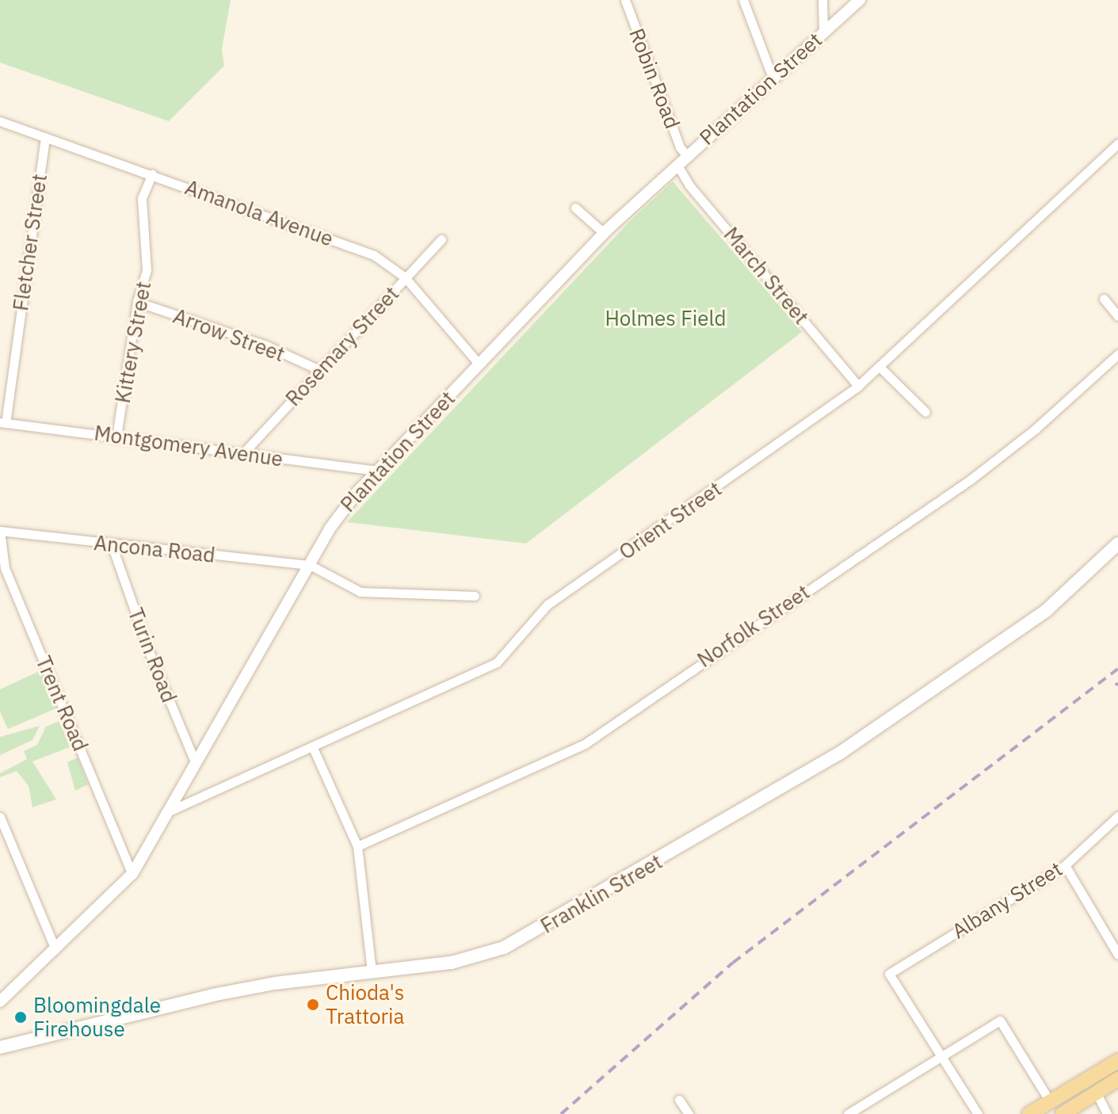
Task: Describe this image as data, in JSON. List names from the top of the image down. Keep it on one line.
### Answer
{"streets":{"main road":["Franklin Street"],"street":["Robin Road","Plantation Street","Amanola Avenue","Fletcher Street","March Street","Arrow Street","Kittery Street","Rosemary Street","Montgomery Avenue","Orient Street","Ancona Road","Norfolk Street","Turin Road","Trent Road","Albany Street"]},"crossings":[["Robin Road","Plantation Street"],["Plantation Street","Amanola Avenue"],["Plantation Street","March Street"],["Plantation Street","Montgomery Avenue"],["Plantation Street","Orient Street"],["Plantation Street","Ancona Road"],["Plantation Street","Turin Road"],["Plantation Street","Trent Road"],["Amanola Avenue","Fletcher Street"],["Amanola Avenue","Kittery Street"],["Amanola Avenue","Rosemary Street"],["Fletcher Street","Montgomery Avenue"],["March Street","Orient Street"],["Arrow Street","Kittery Street"],["Arrow Street","Rosemary Street"],["Kittery Street","Montgomery Avenue"],["Rosemary Street","Montgomery Avenue"],["Ancona Road","Turin Road"],["Ancona Road","Trent Road"]],"parks":["Holmes Field"],"places":["Chioda's Trattoria","Bloomingdale Firehouse"]}
